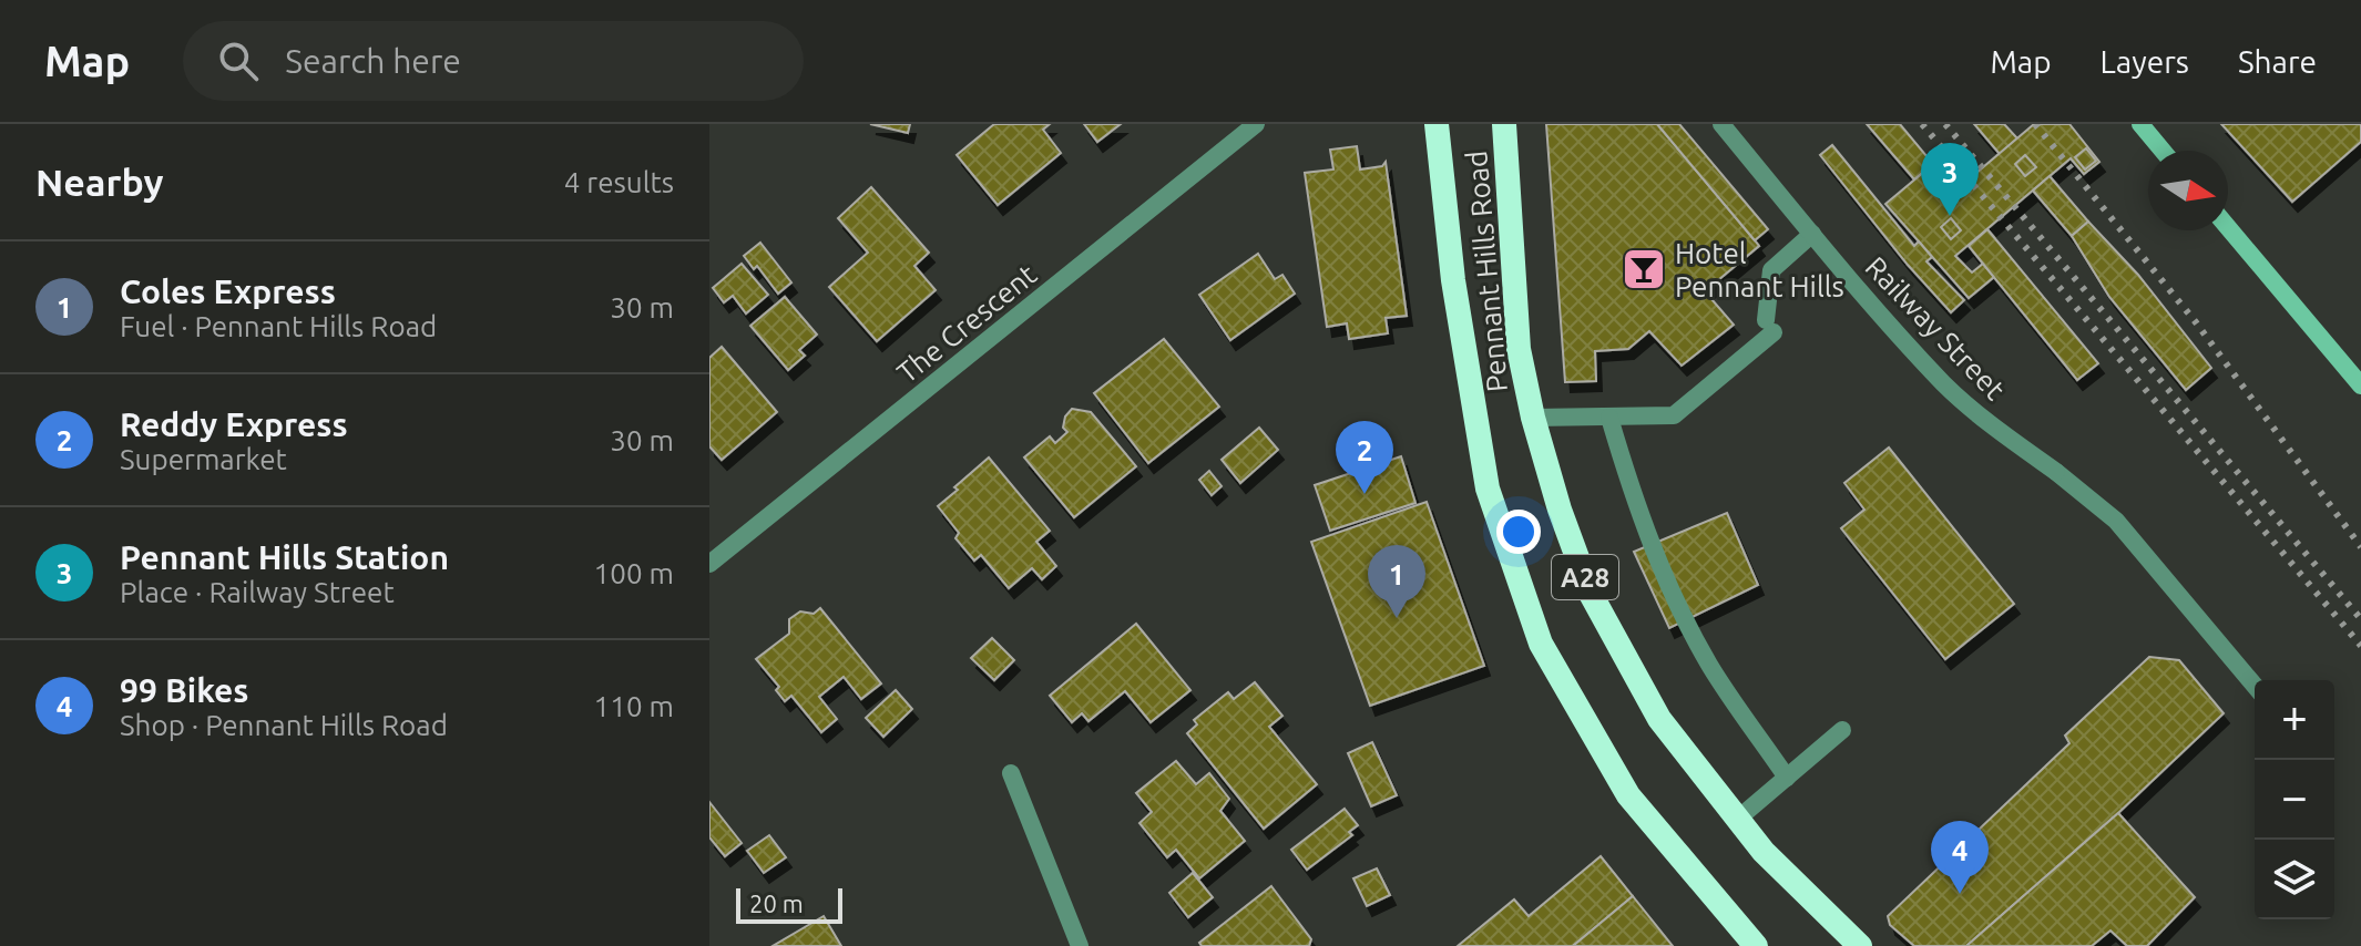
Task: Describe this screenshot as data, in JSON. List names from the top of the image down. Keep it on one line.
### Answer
{"streets":{"highway":["Pennant Hills Road","A28"],"street":["The Crescent","Railway Street"]},"places":{"bar":["Hotel Pennant Hills"]},"scale_bar":"20 m","north":"right","page":{"header":"Map","search":"Search here","nav":["Map","Layers","Share"],"heading":["Nearby","4 results"],"pins":["3","2","1","4"],"list":[{"mark":"1","name":"Coles Express","note":"Fuel · Pennant Hills Road","value":"30 m"},{"mark":"2","name":"Reddy Express","note":"Supermarket","value":"30 m"},{"mark":"3","name":"Pennant Hills Station","note":"Place · Railway Street","value":"100 m"},{"mark":"4","name":"99 Bikes","note":"Shop · Pennant Hills Road","value":"110 m"}],"map_buttons":["+","−"],"scale":"20 m"}}
